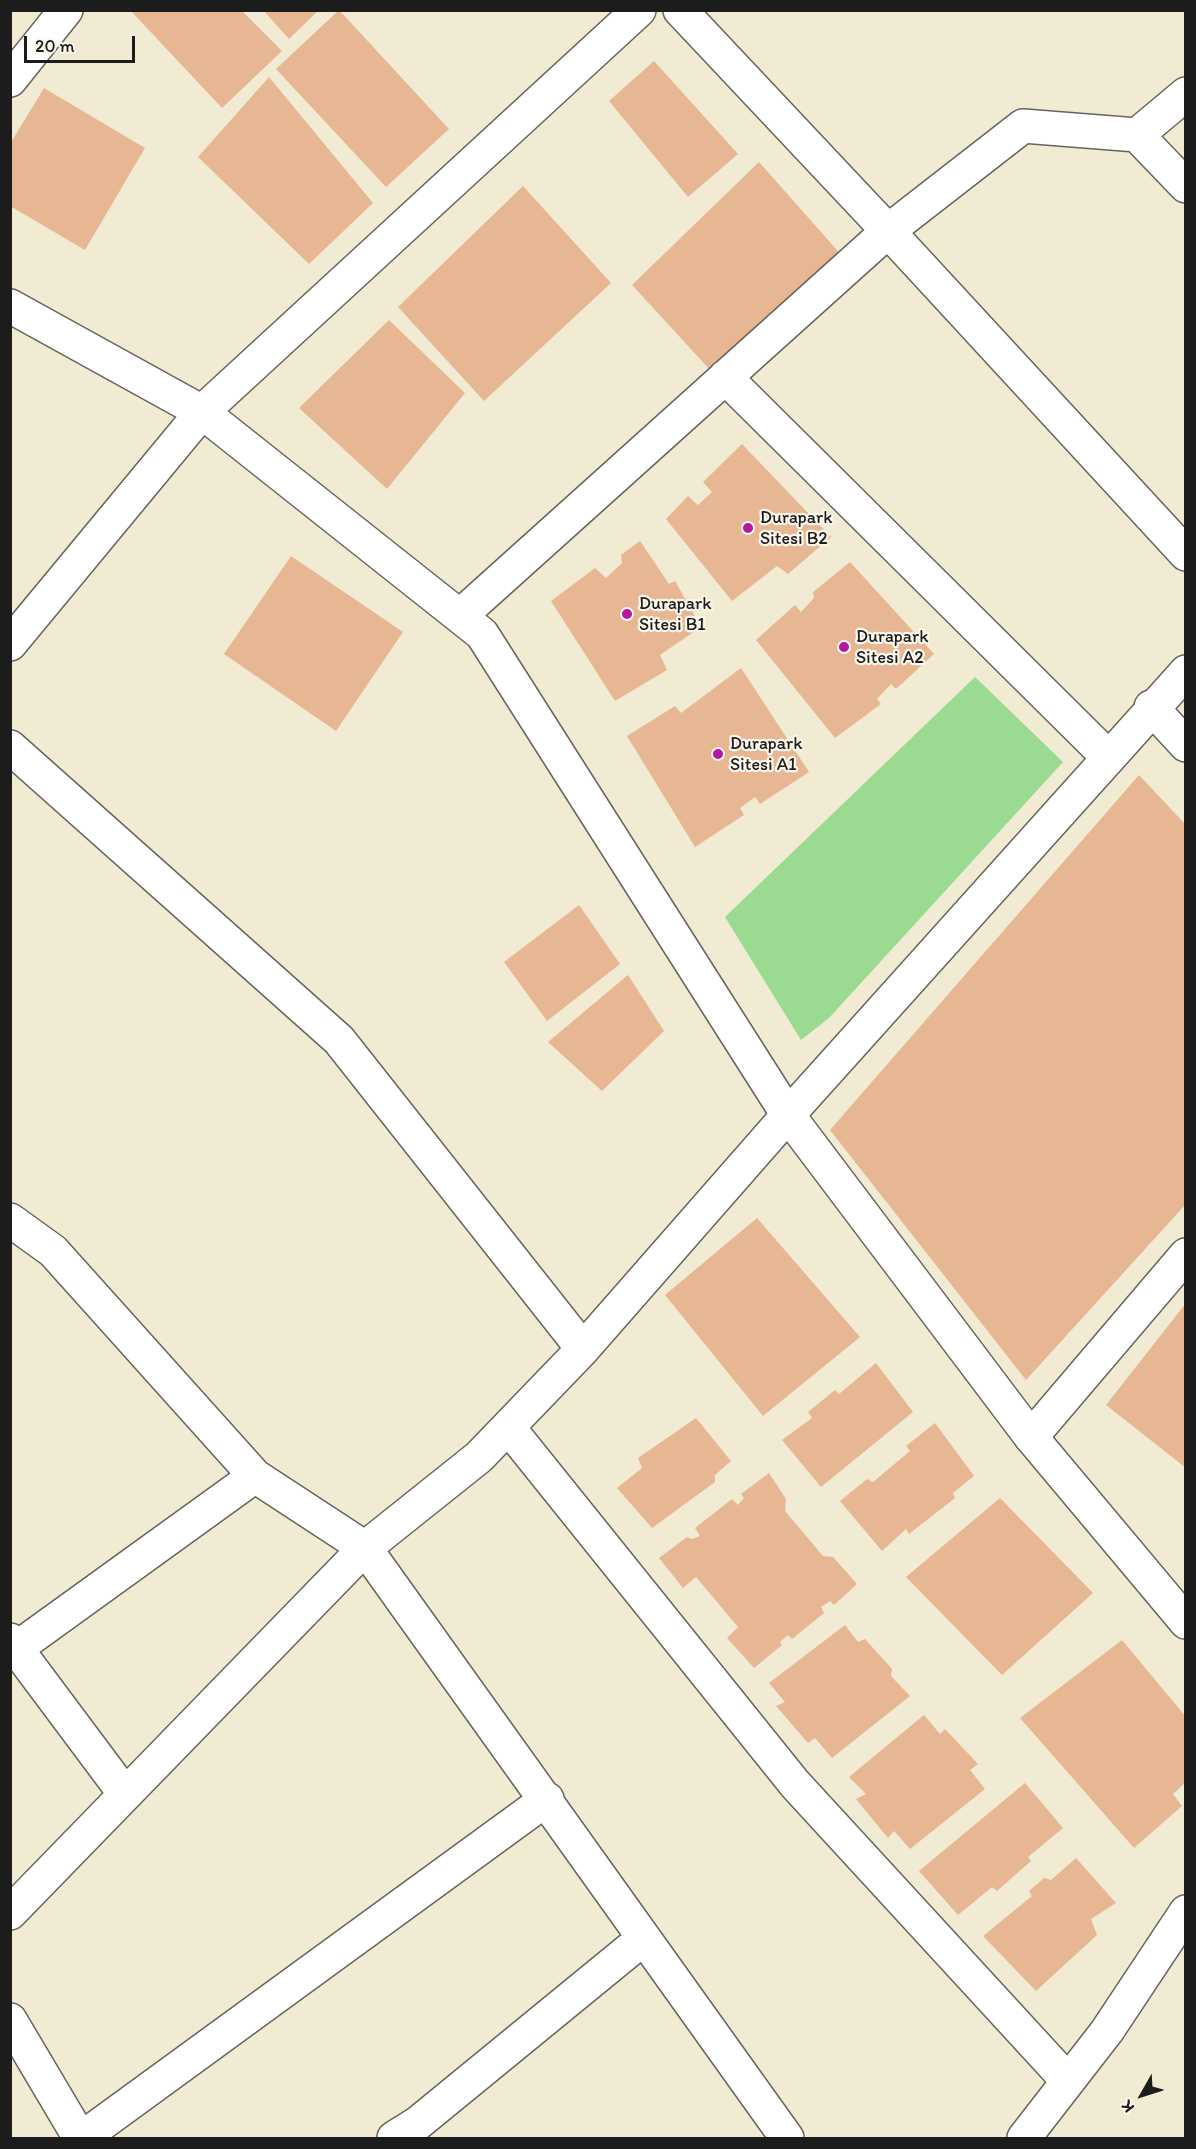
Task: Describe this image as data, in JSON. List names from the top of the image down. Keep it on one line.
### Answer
{"places":["Durapark Sitesi B2","Durapark Sitesi B1","Durapark Sitesi A2","Durapark Sitesi A1"],"scale_bar":"20 m","north":"bottom left"}
